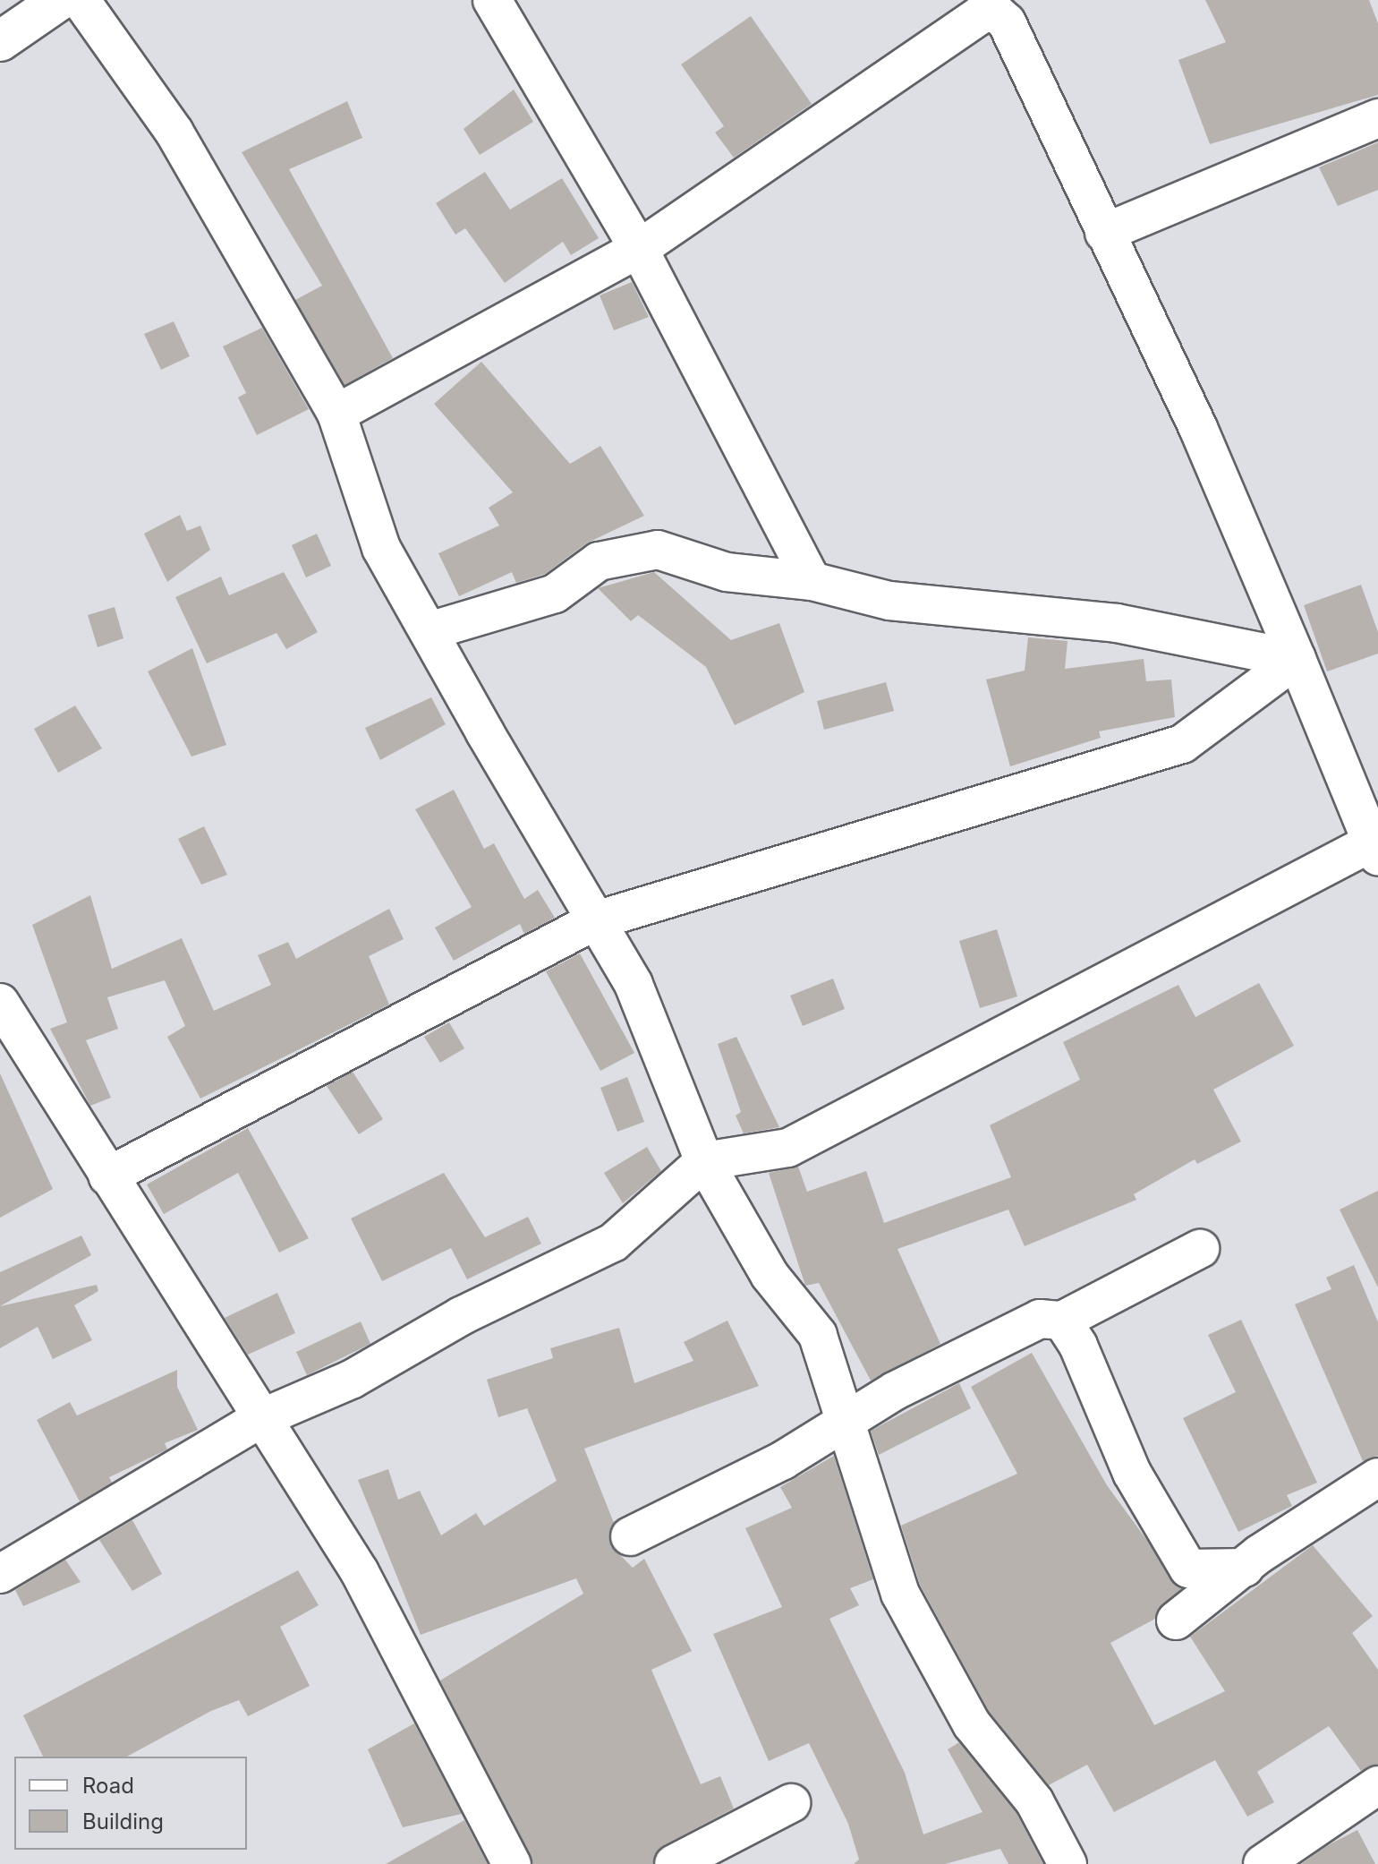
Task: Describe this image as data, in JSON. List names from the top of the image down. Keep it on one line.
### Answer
{"legend":["Road","Building"]}
